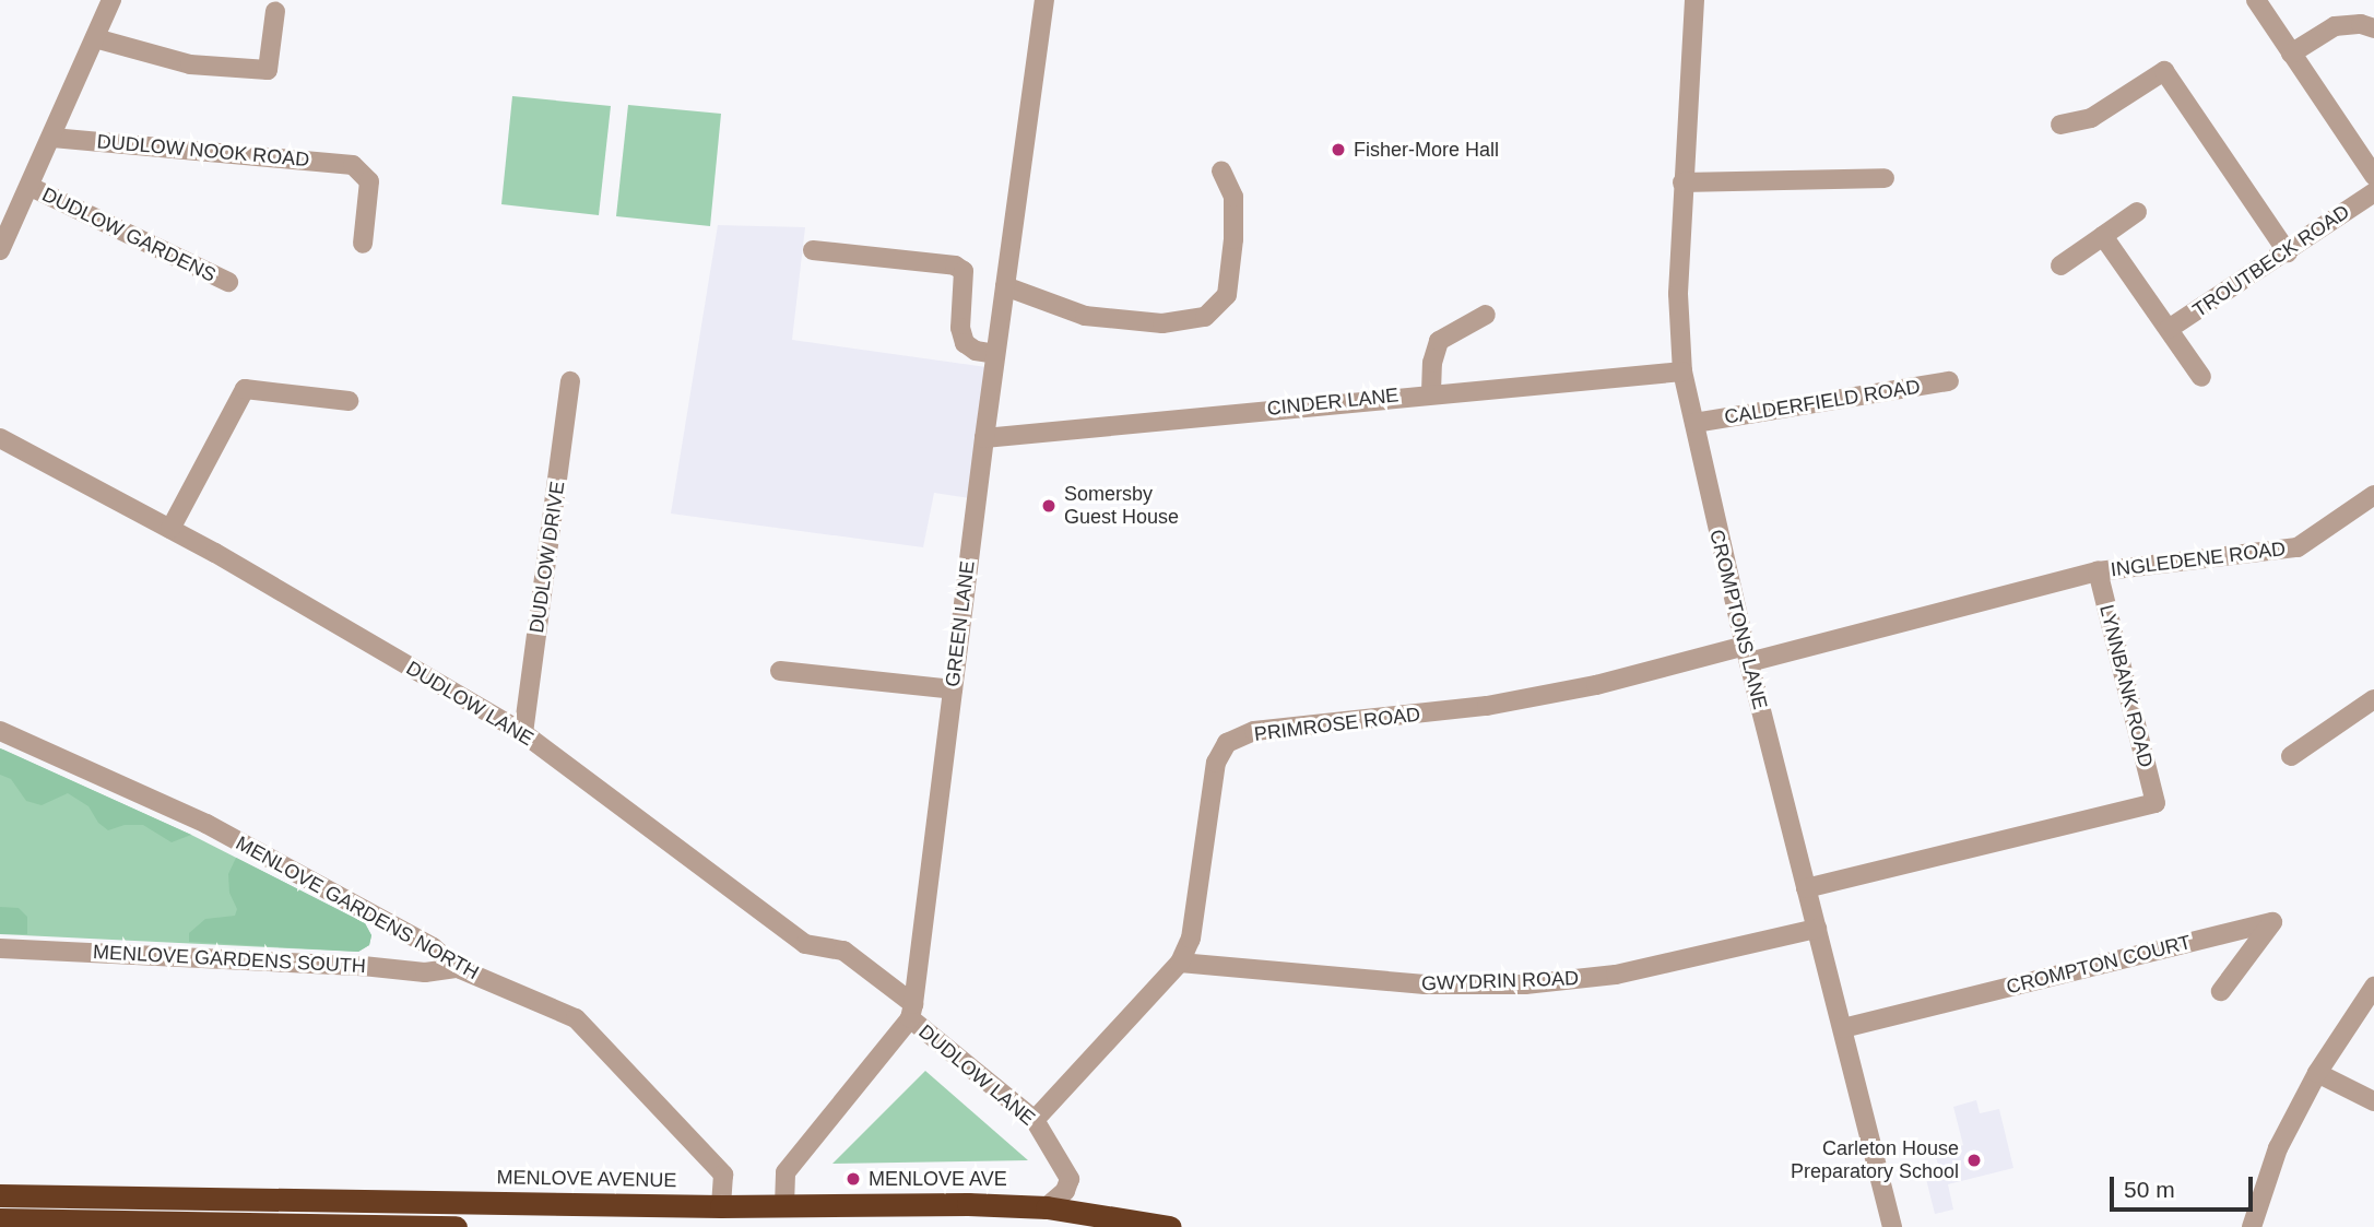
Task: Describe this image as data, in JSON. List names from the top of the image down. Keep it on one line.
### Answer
{"streets":{"highway":["MENLOVE AVENUE"],"street":["DUDLOW NOOK ROAD","DUDLOW GARDENS","TROUTBECK ROAD","CINDER LANE","CALDERFIELD ROAD","DUDLOW DRIVE","INGLEDENE ROAD","CROMPTONS LANE","GREEN LANE","LYNNBANK ROAD","DUDLOW LANE","PRIMROSE ROAD","MENLOVE GARDENS NORTH","MENLOVE GARDENS SOUTH","CROMPTON COURT","GWYDRIN ROAD"]},"crossings":[["CINDER LANE","CROMPTONS LANE"],["CINDER LANE","GREEN LANE"],["CALDERFIELD ROAD","CROMPTONS LANE"],["DUDLOW DRIVE","DUDLOW LANE"],["INGLEDENE ROAD","LYNNBANK ROAD"],["CROMPTONS LANE","LYNNBANK ROAD"],["CROMPTONS LANE","PRIMROSE ROAD"],["CROMPTONS LANE","CROMPTON COURT"],["CROMPTONS LANE","GWYDRIN ROAD"],["GREEN LANE","DUDLOW LANE"],["DUDLOW LANE","PRIMROSE ROAD"],["DUDLOW LANE","MENLOVE AVENUE"],["PRIMROSE ROAD","GWYDRIN ROAD"],["MENLOVE GARDENS NORTH","MENLOVE GARDENS SOUTH"],["MENLOVE GARDENS NORTH","MENLOVE AVENUE"]],"places":["Fisher-More Hall","Somersby Guest House","Carleton House Preparatory School","MENLOVE AVE"],"scale_bar":"50 m"}
